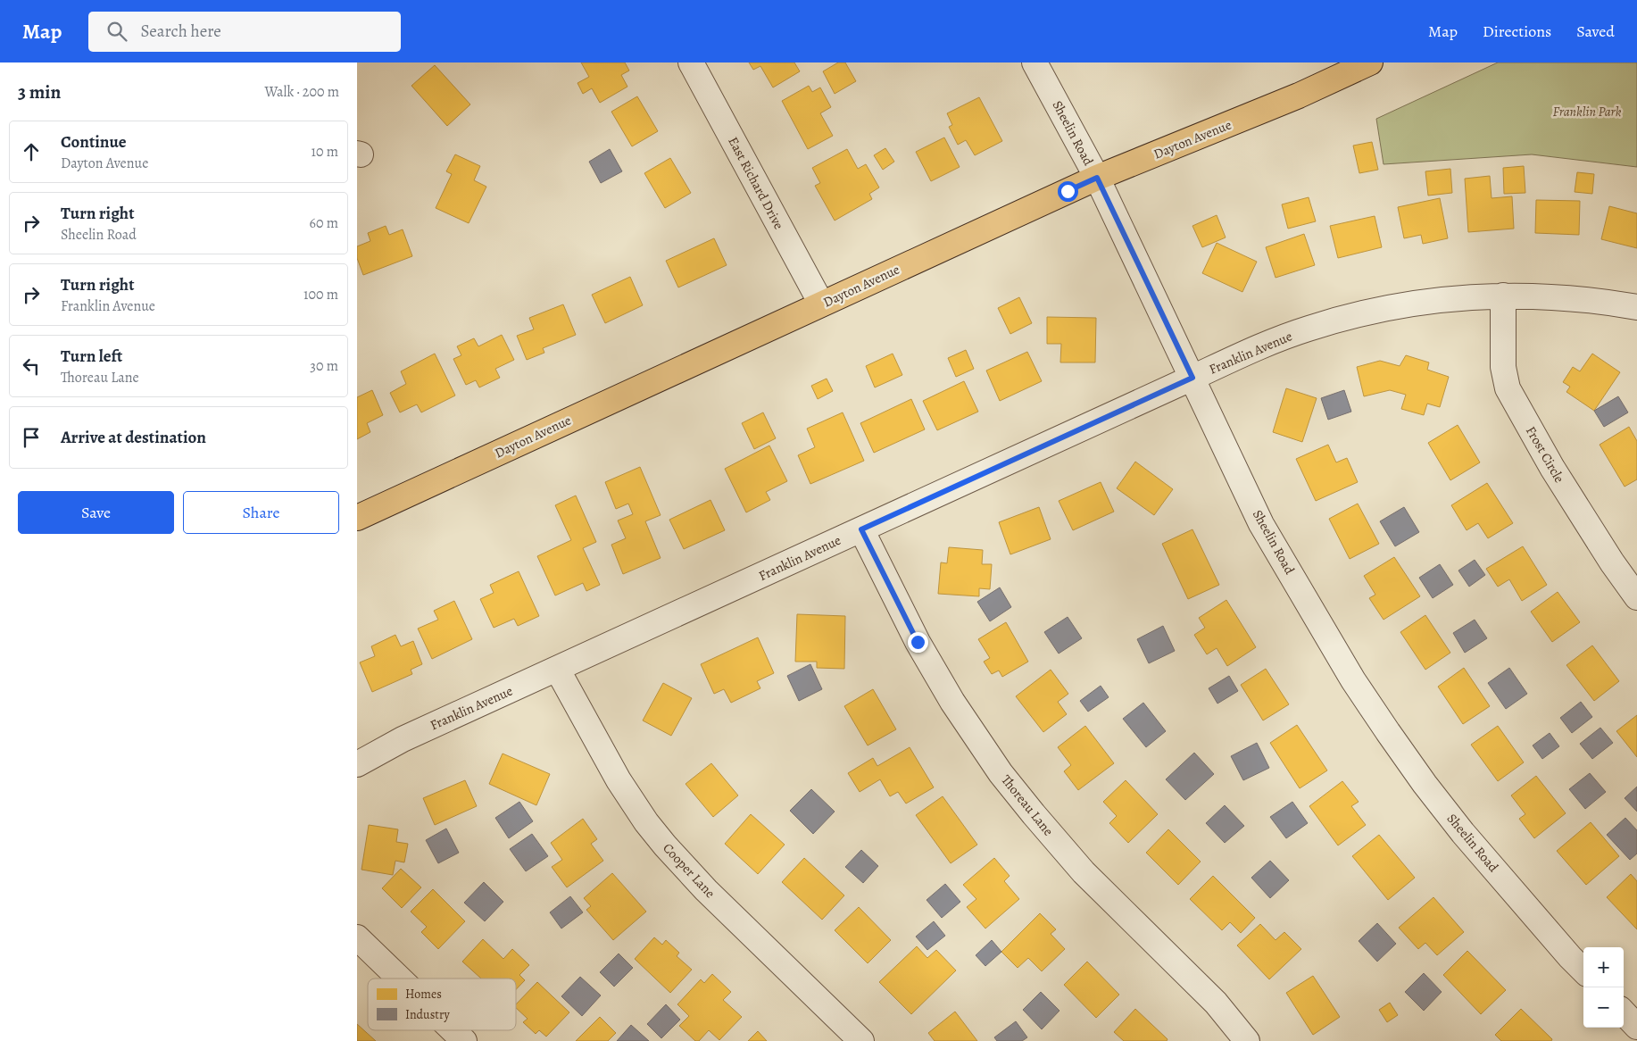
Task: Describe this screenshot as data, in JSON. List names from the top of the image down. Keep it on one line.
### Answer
{"streets":{"main road":["Dayton Avenue"],"street":["Sheelin Road","East Richard Drive","Franklin Avenue","Frost Circle","Thoreau Lane","Cooper Lane"]},"crossings":[["Sheelin Road","Dayton Avenue"],["Sheelin Road","Franklin Avenue"],["Dayton Avenue","East Richard Drive"],["Franklin Avenue","Frost Circle"],["Franklin Avenue","Thoreau Lane"],["Franklin Avenue","Cooper Lane"]],"parks":["Franklin Park"],"legend":["Homes","Industry"],"page":{"header":"Map","search":"Search here","nav":["Map","Directions","Saved"],"heading":["3 min","Walk · 200 m"],"list":[["Continue","Dayton Avenue","10 m"],["Turn right","Sheelin Road","60 m"],["Turn right","Franklin Avenue","100 m"],["Turn left","Thoreau Lane","30 m"],"Arrive at destination"],"buttons":["Save","Share"],"map_buttons":["+","−"]}}
